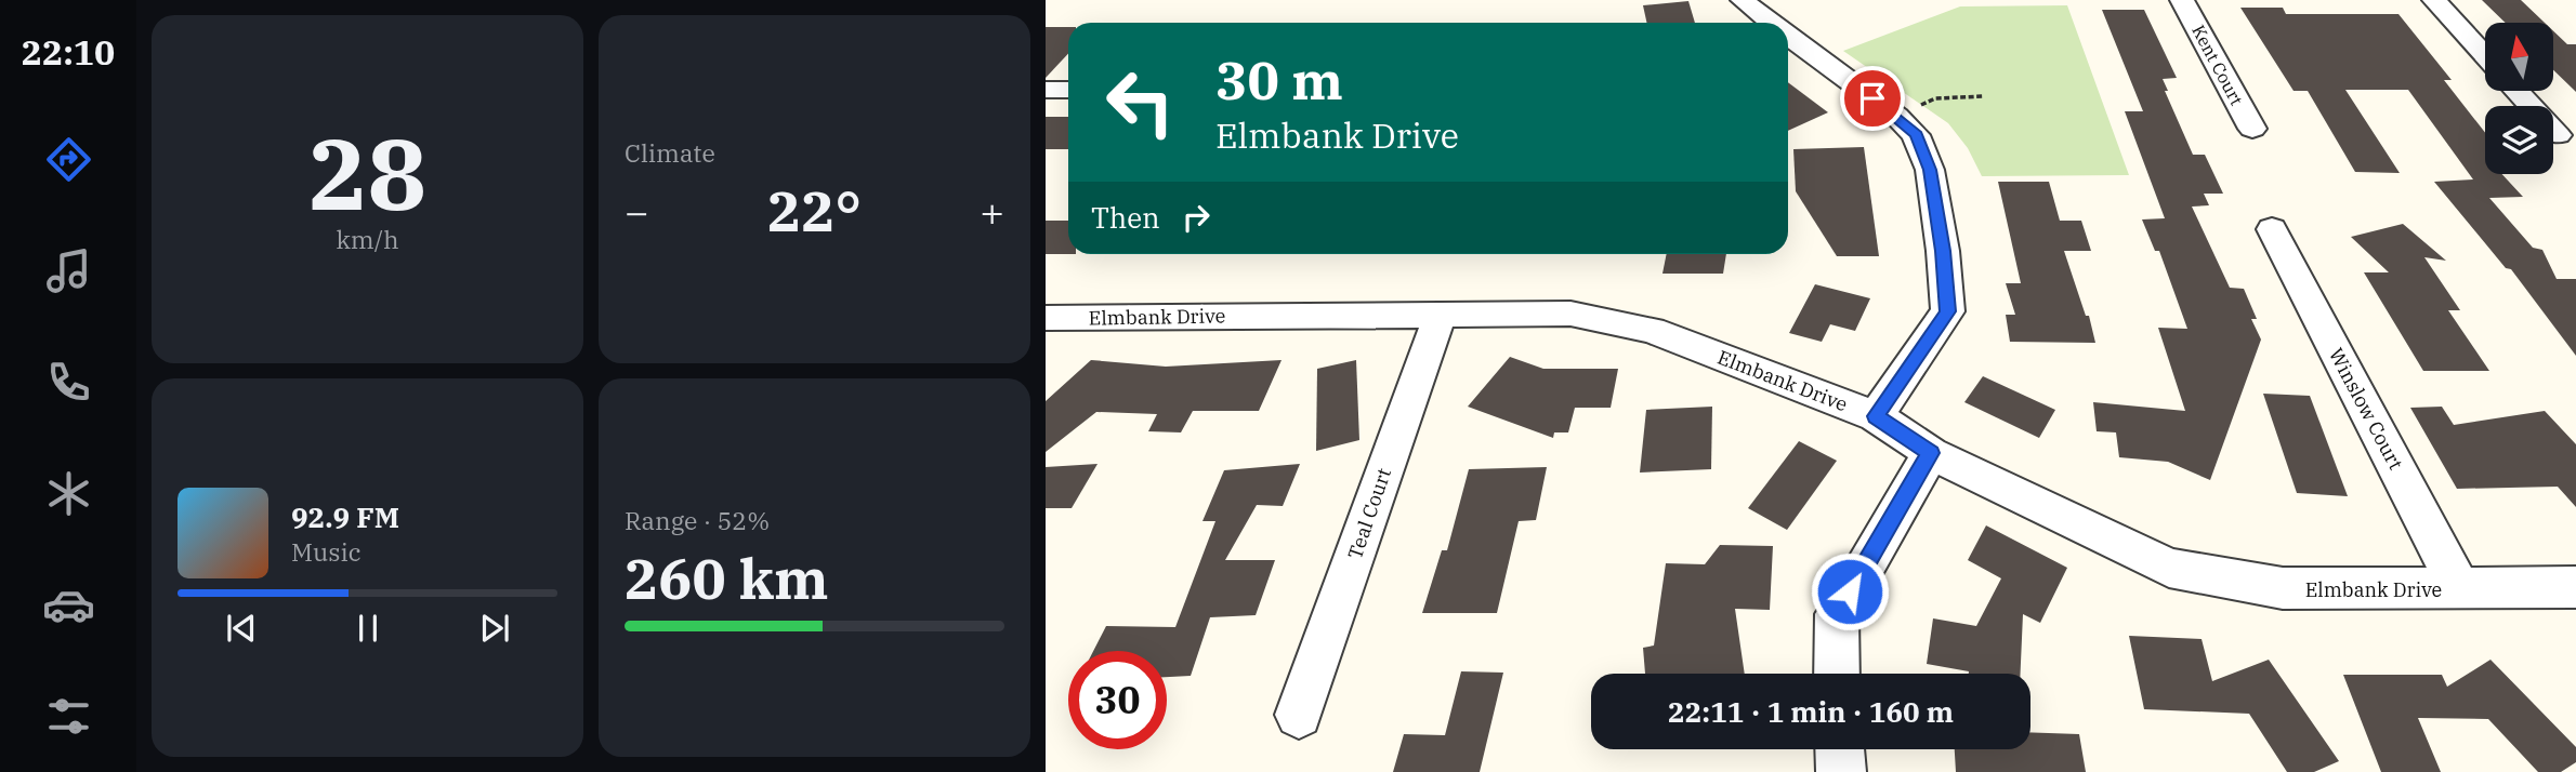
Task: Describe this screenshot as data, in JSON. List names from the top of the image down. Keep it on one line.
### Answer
{"streets":{"street":["Kent Court","Elmbank Drive","Winslow Court","Teal Court"]},"crossings":[["Elmbank Drive","Winslow Court"],["Elmbank Drive","Teal Court"]],"north":"top","page":{"tabs":"22:10","tile":[["28","km/h"],"Climate",["Range · 52%","260 km"]],"turn":["30 m","Elmbank Drive"],"heat":["−","22°","+"],"then":"Then","song":["92.9 FM","Music"],"limit":"30","trip":"22:11 · 1 min · 160 m"}}
